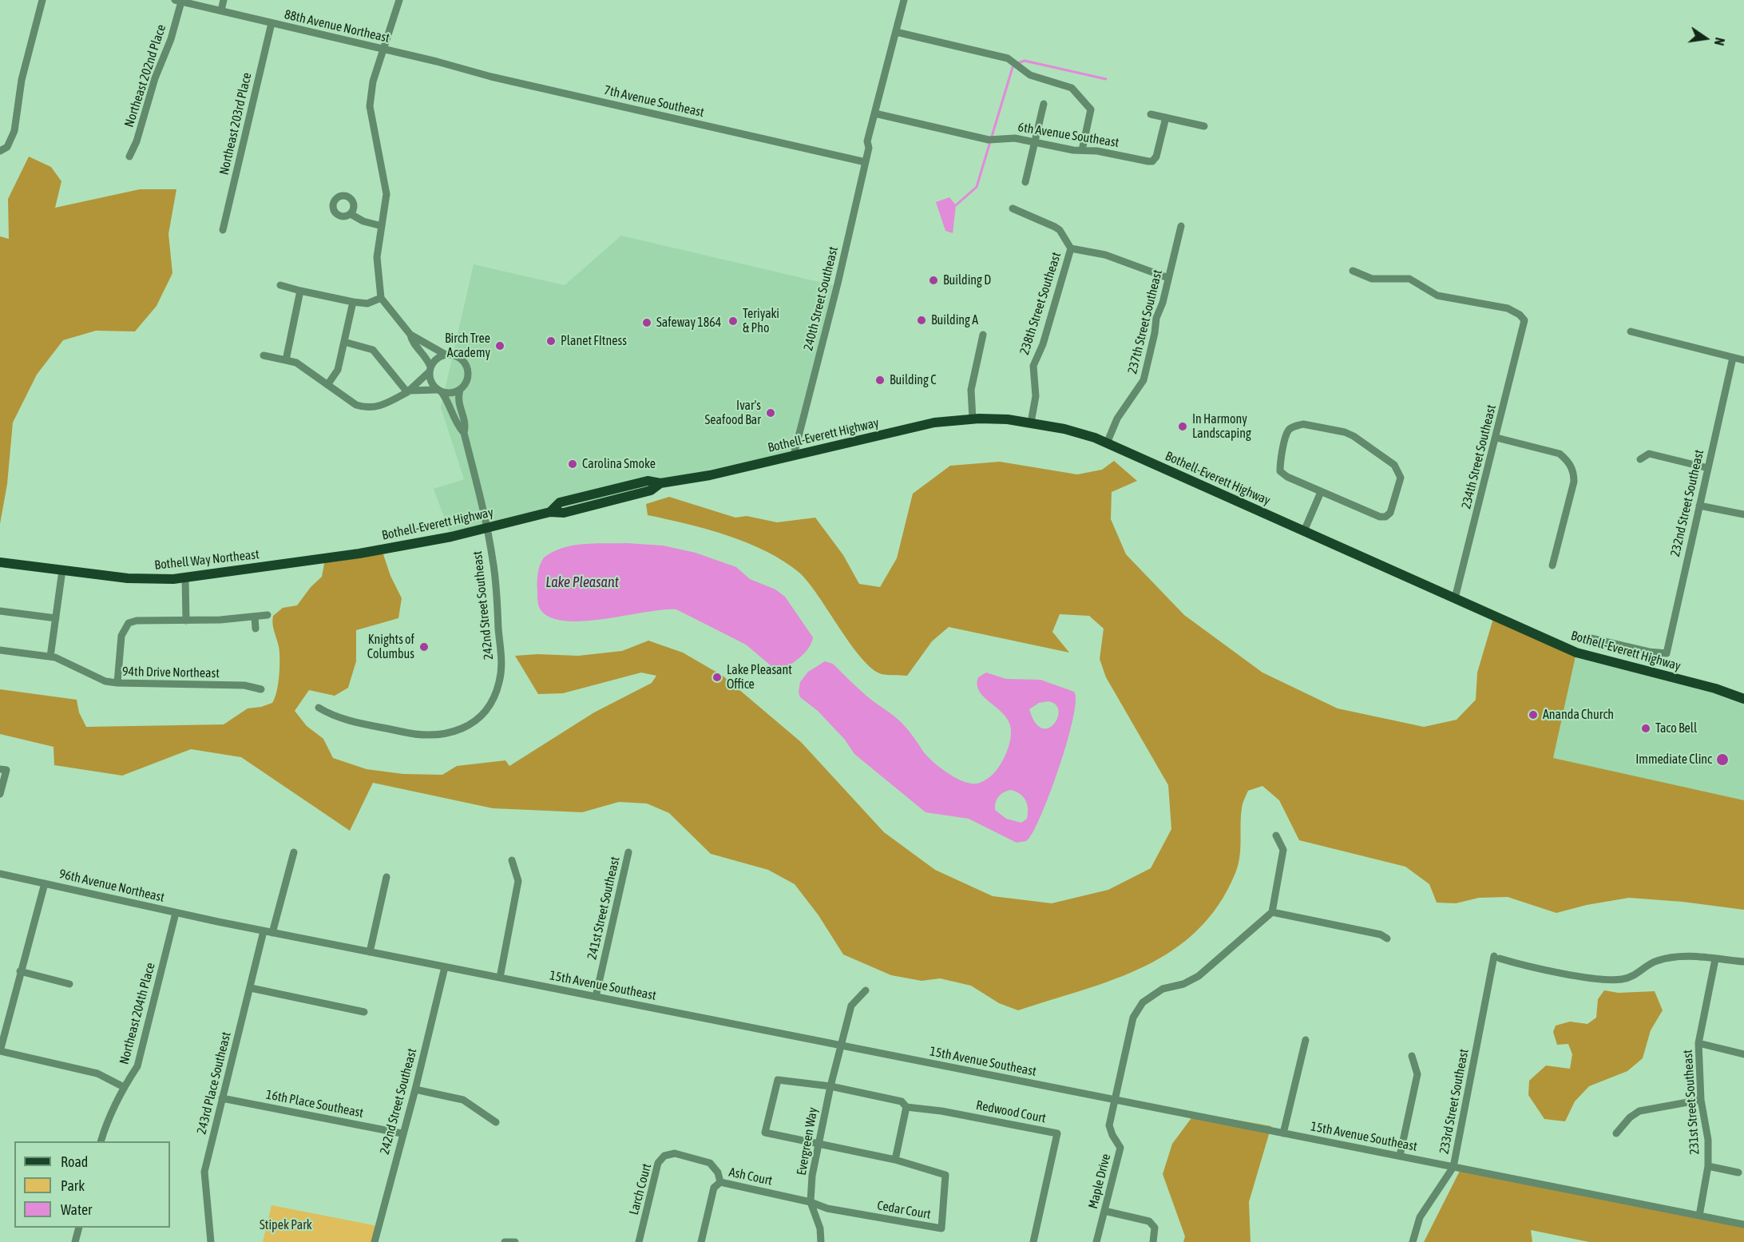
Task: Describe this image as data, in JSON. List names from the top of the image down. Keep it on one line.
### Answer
{"streets":{"main road":["Bothell-Everett Highway","Bothell Way Northeast"],"street":["88th Avenue Northeast","Northeast 202nd Place","7th Avenue Southeast","Northeast 203rd Place","6th Avenue Southeast","240th Street Southeast","238th Street Southeast","237th Street Southeast","234th Street Southeast","232nd Street Southeast","242nd Street Southeast","94th Drive Northeast","96th Avenue Northeast","241st Street Southeast","15th Avenue Southeast","Northeast 204th Place","243rd Place Southeast","233rd Street Southeast","231st Street Southeast","16th Place Southeast","Redwood Court","Evergreen Way","Ash Court","Maple Drive","Larch Court","Cedar Court"]},"crossings":[["88th Avenue Northeast","Northeast 202nd Place"],["88th Avenue Northeast","7th Avenue Southeast"],["88th Avenue Northeast","Northeast 203rd Place"],["7th Avenue Southeast","240th Street Southeast"],["6th Avenue Southeast","240th Street Southeast"],["240th Street Southeast","Bothell-Everett Highway"],["238th Street Southeast","Bothell-Everett Highway"],["237th Street Southeast","Bothell-Everett Highway"],["Bothell-Everett Highway","234th Street Southeast"],["Bothell-Everett Highway","Bothell Way Northeast"],["Bothell-Everett Highway","242nd Street Southeast"],["242nd Street Southeast","15th Avenue Southeast"],["242nd Street Southeast","16th Place Southeast"],["96th Avenue Northeast","15th Avenue Southeast"],["96th Avenue Northeast","Northeast 204th Place"],["241st Street Southeast","15th Avenue Southeast"],["15th Avenue Southeast","243rd Place Southeast"],["15th Avenue Southeast","233rd Street Southeast"],["15th Avenue Southeast","231st Street Southeast"],["15th Avenue Southeast","Evergreen Way"],["15th Avenue Southeast","Maple Drive"],["243rd Place Southeast","16th Place Southeast"],["233rd Street Southeast","231st Street Southeast"],["Evergreen Way","Ash Court"],["Evergreen Way","Cedar Court"],["Ash Court","Larch Court"],["Ash Court","Cedar Court"]],"water":["Lake Pleasant"],"parks":["Stipek Park"],"places":["Building D","Building A","Teriyaki & Pho","Safeway 1864","Planet FItness","Birch Tree Academy","Building C","Ivar's Seafood Bar","In Harmony Landscaping","Carolina Smoke","Knights of Columbus","Lake Pleasant Office","Ananda Church","Taco Bell","Immediate Clinc"],"legend":["Road","Park","Water"],"north":"right"}
